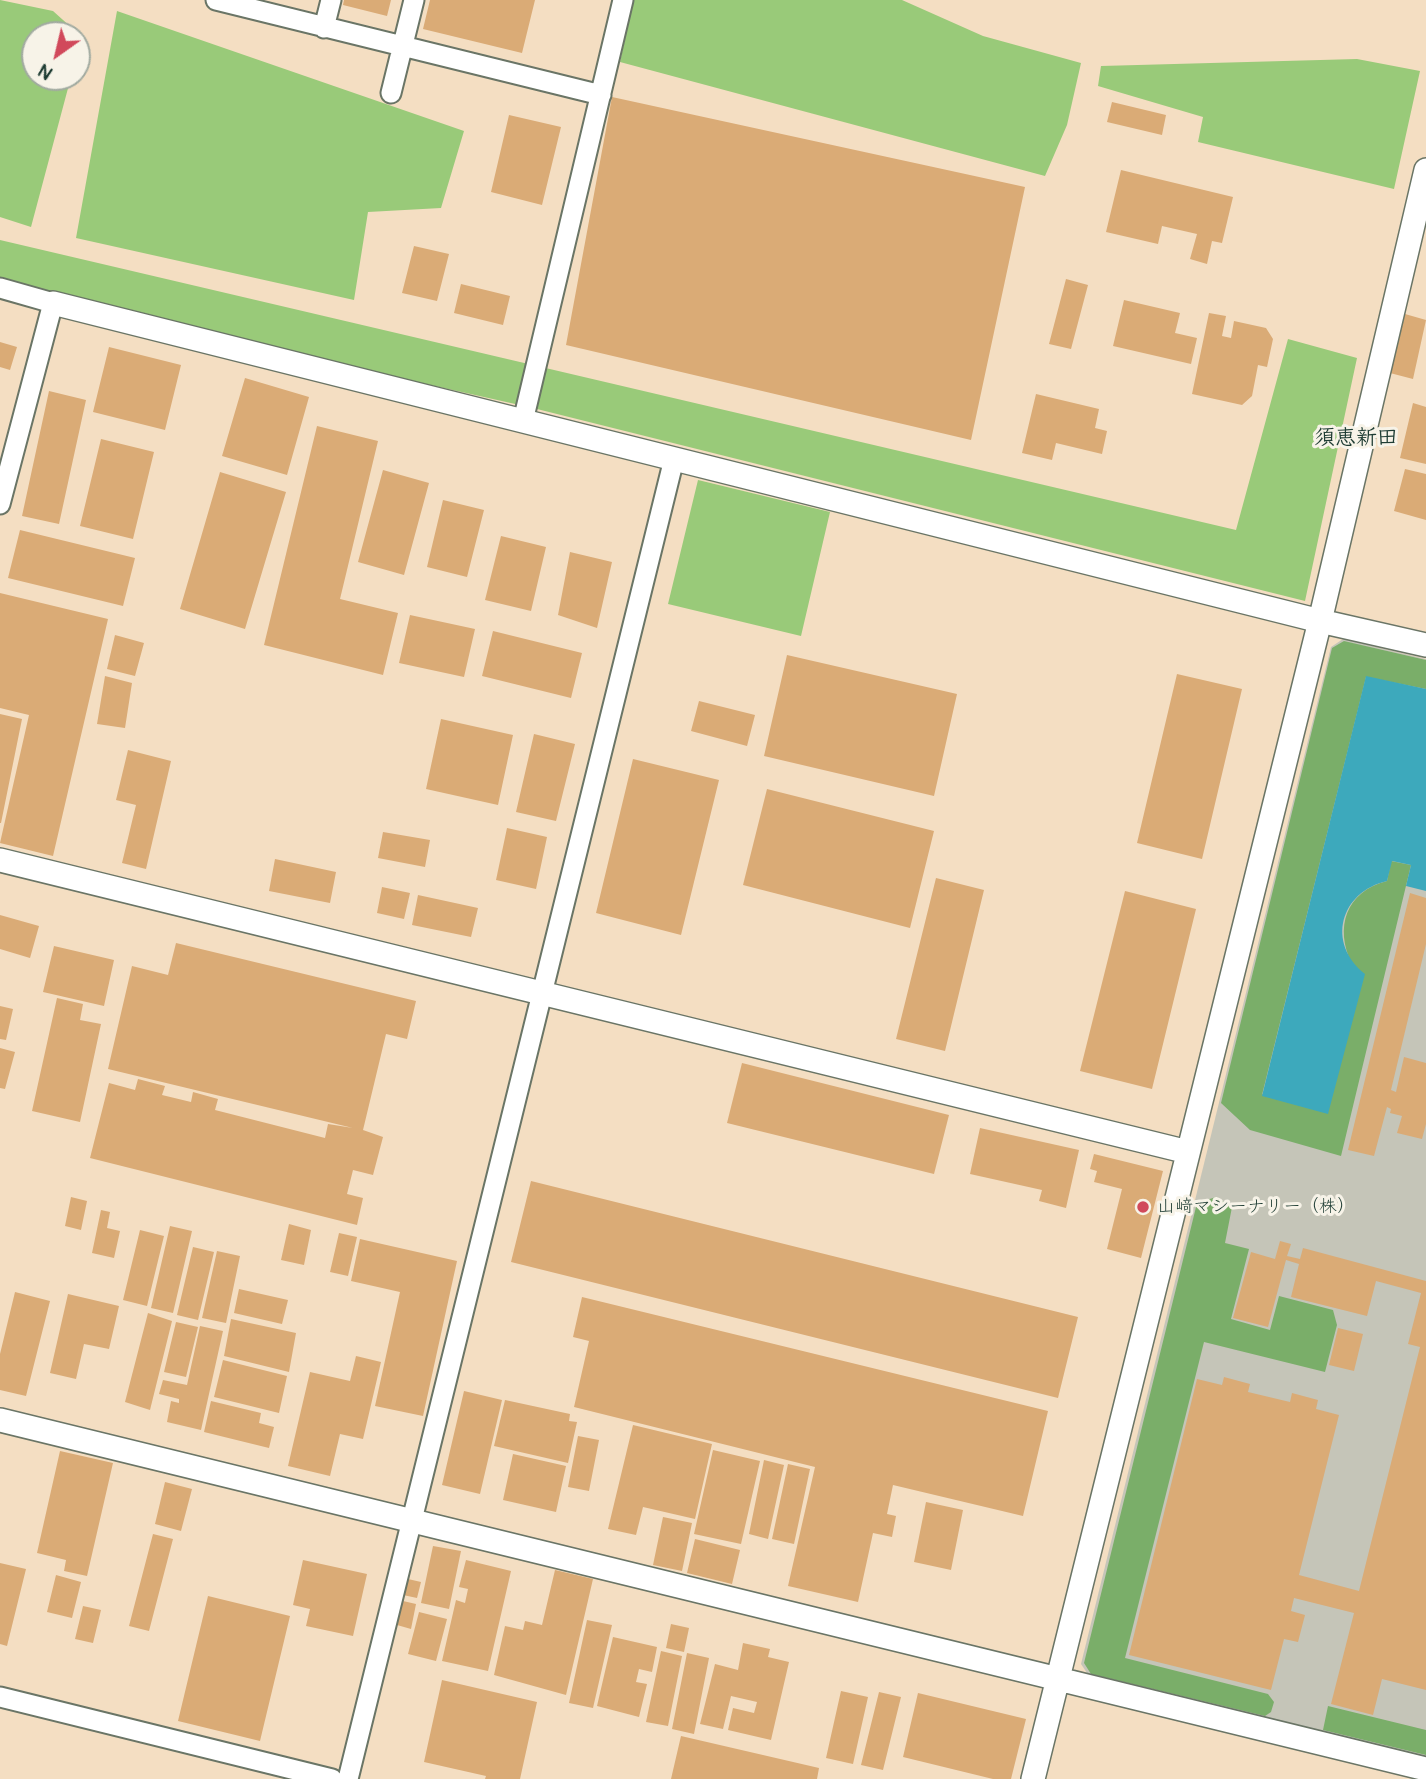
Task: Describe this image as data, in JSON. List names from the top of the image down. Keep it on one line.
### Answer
{"districts":["須恵新田"],"places":["山﨑マシーナリー（株）"],"north":"bottom left"}
